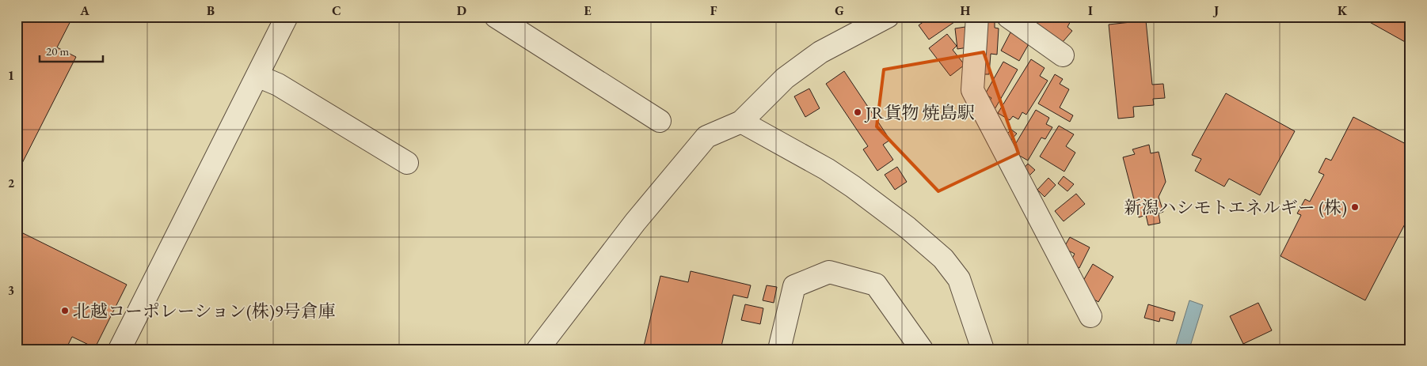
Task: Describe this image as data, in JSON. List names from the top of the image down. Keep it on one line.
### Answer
{"places":["JR貨物 焼島駅","新潟ハシモトエネルギー (株)","北越コーポレーション(株)9号倉庫"],"scale_bar":"20 m","grid":{"columns":["A","B","C","D","E","F","G","H","I","J","K"],"rows":["1","2","3"]}}
